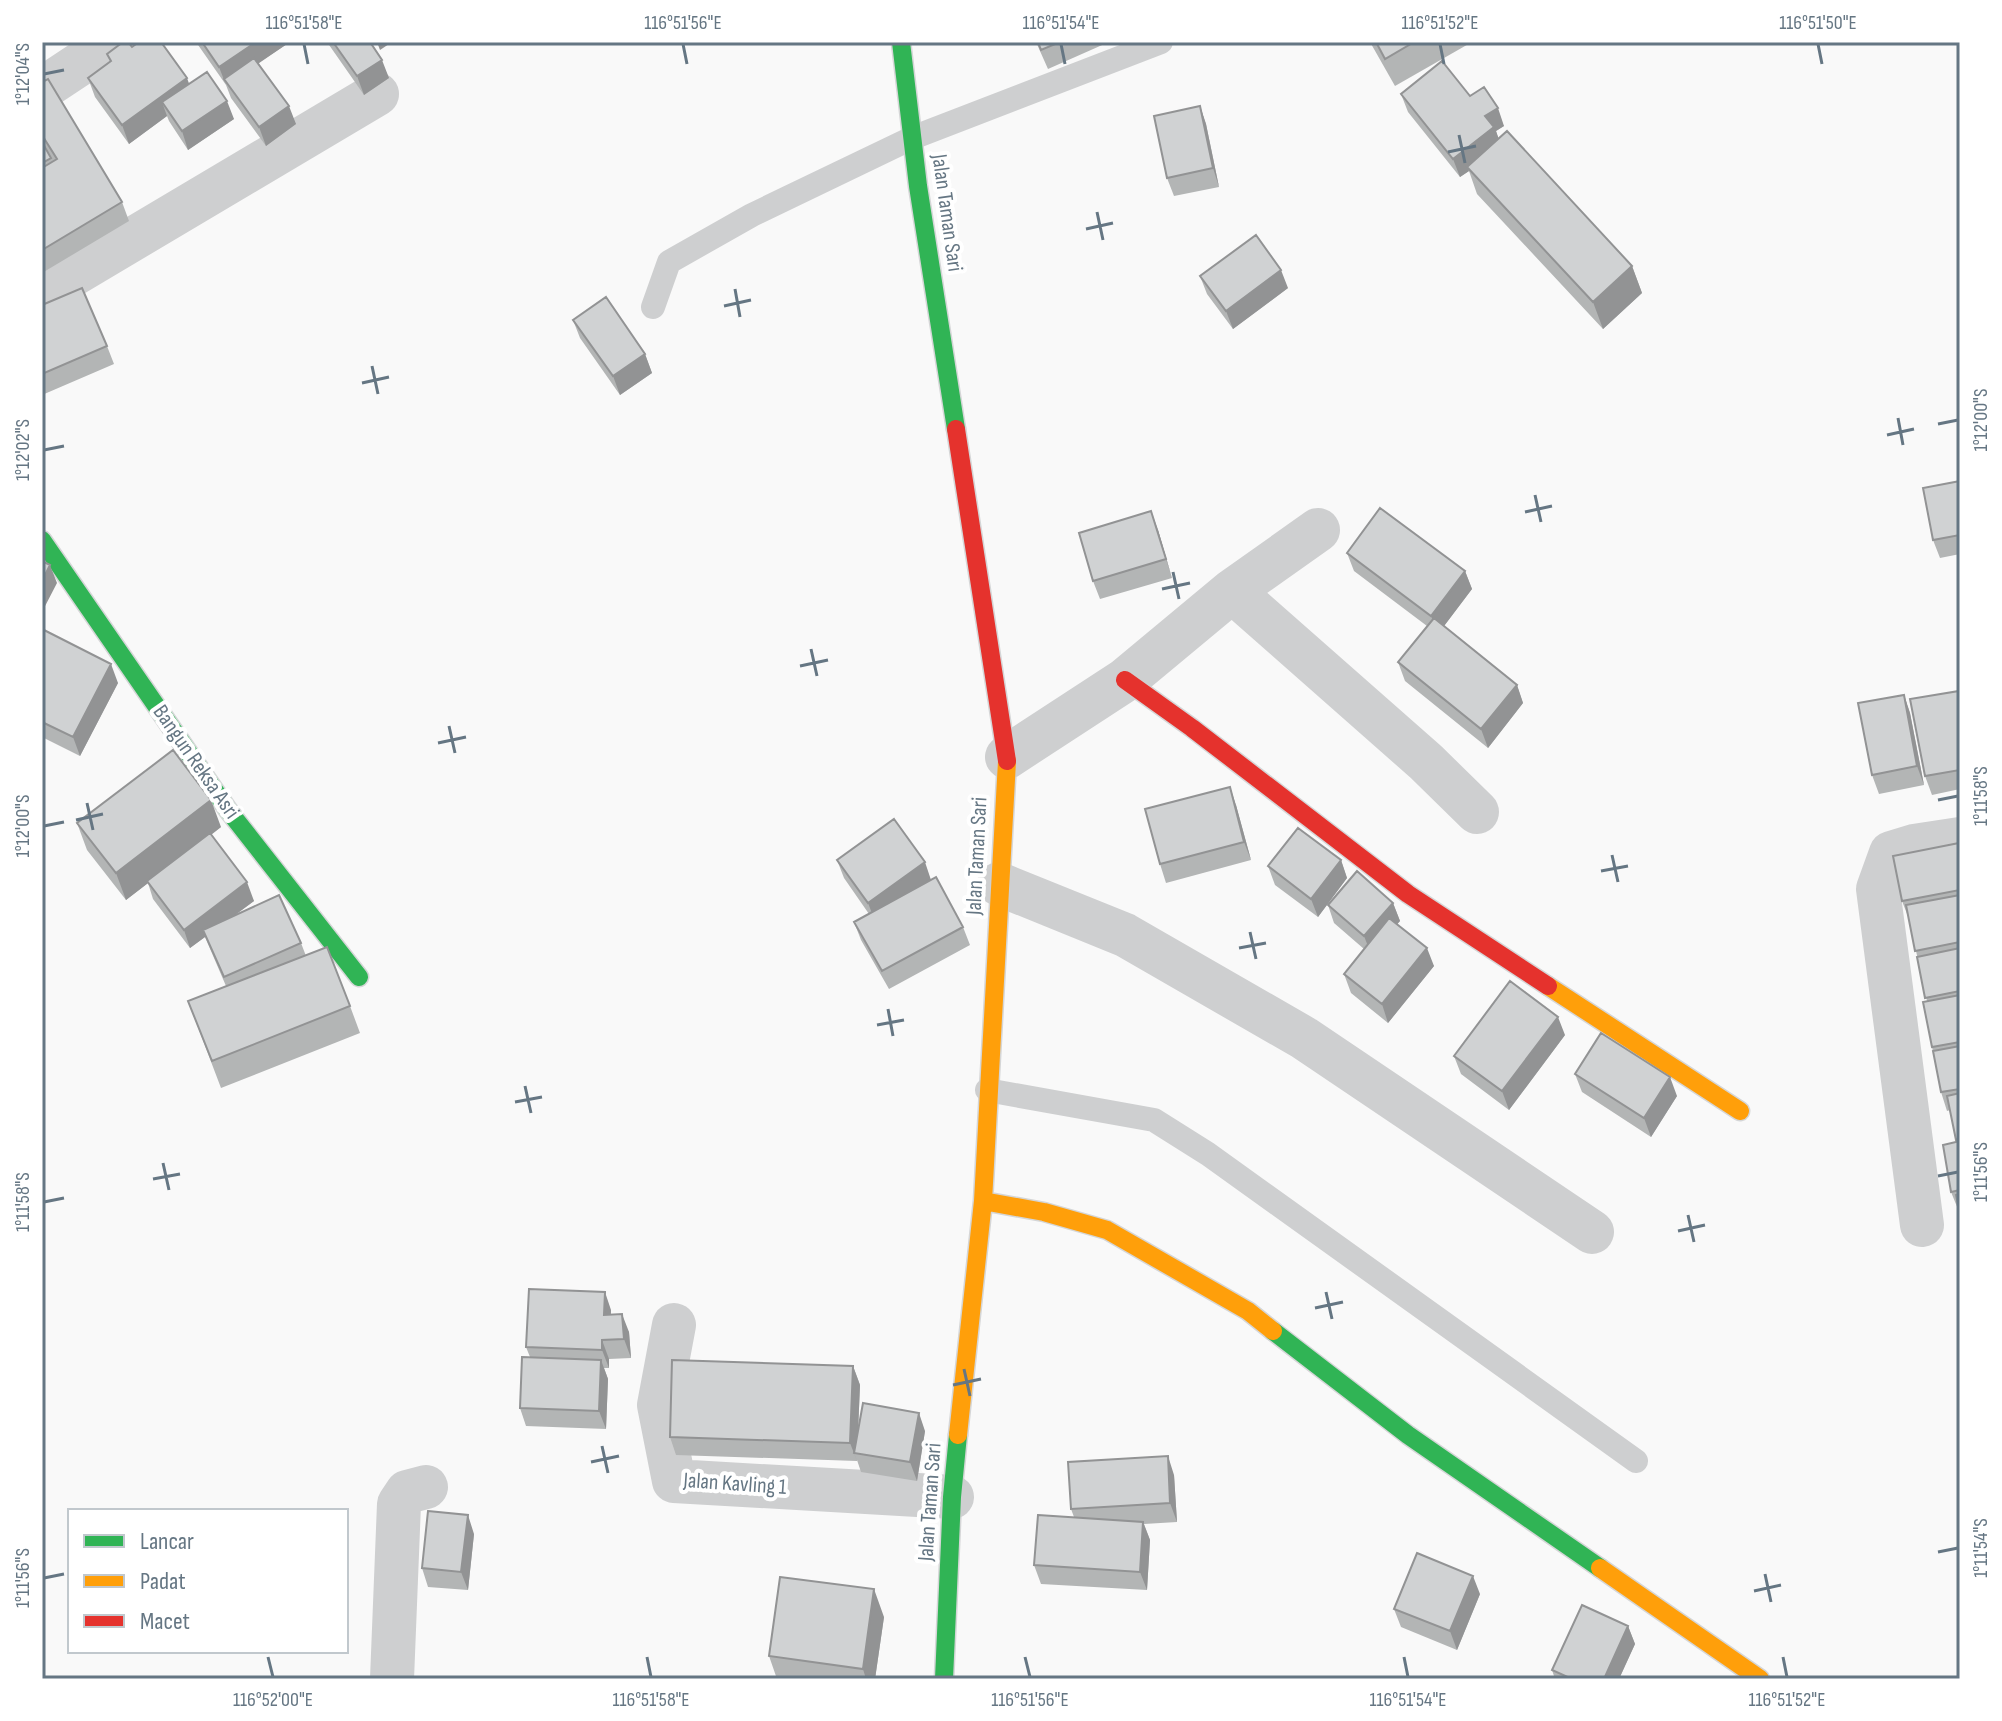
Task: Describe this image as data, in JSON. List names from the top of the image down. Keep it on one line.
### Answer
{"streets":{"street":["Jalan Taman Sari","Bangun Reksa Asri","Jalan Kavling 1"]},"crossings":[["Jalan Taman Sari","Jalan Kavling 1"]],"legend":["Lancar","Padat","Macet"],"coordinates":["116°51'58\"E","116°51'56\"E","116°51'54\"E","116°51'52\"E","116°51'50\"E","1°12'04\"S","1°12'00\"S","1°12'02\"S","1°11'58\"S","1°11'56\"S","1°11'54\"S","116°52'00\"E"]}
